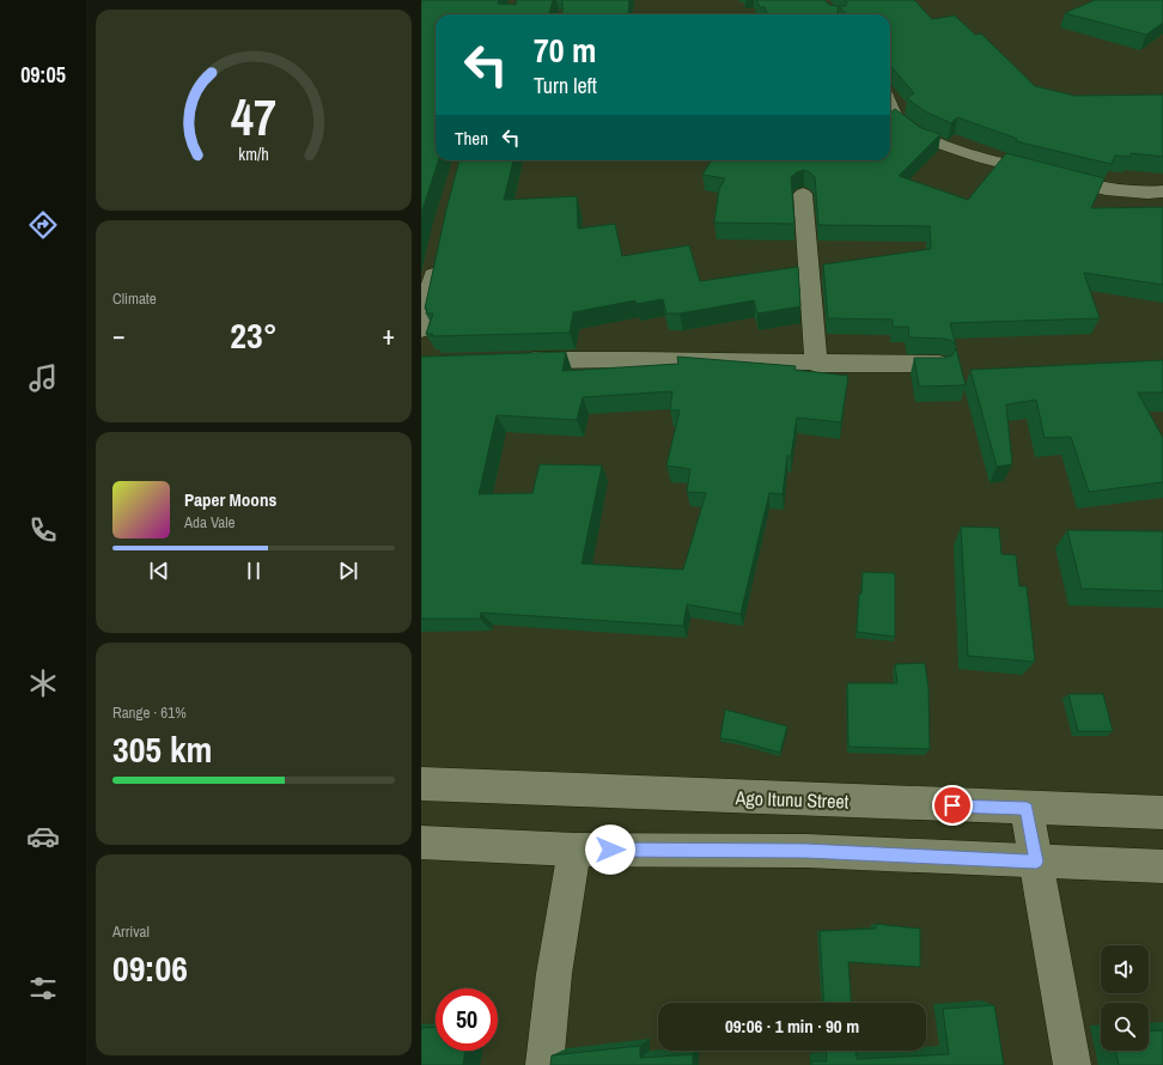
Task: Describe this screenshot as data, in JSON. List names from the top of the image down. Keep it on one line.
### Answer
{"streets":{"street":["Ago Itunu Street"]},"page":{"tabs":"09:05","turn":["70 m","Turn left"],"then":"Then","tile":["Climate",["Range · 61%","305 km"],["Arrival","09:06"]],"heat":["−","23°","+"],"song":["Paper Moons","Ada Vale"],"limit":"50","trip":"09:06 · 1 min · 90 m","gauge":["47","km/h"]}}
